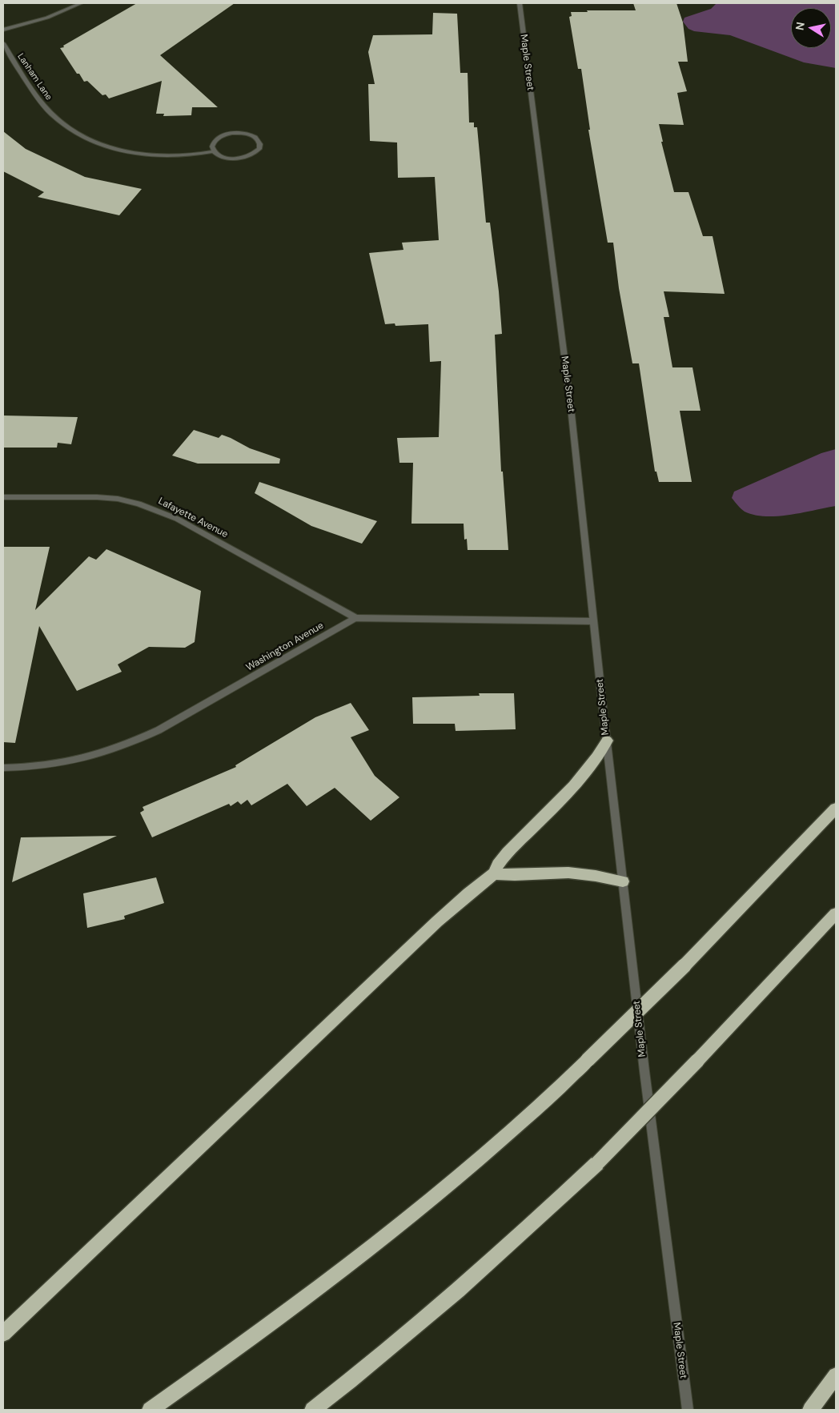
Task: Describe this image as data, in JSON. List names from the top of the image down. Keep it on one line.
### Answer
{"streets":{"street":["Maple Street","Lanham Lane","Lafayette Avenue","Washington Avenue"]},"crossings":[["Lafayette Avenue","Washington Avenue"]],"north":"left"}
